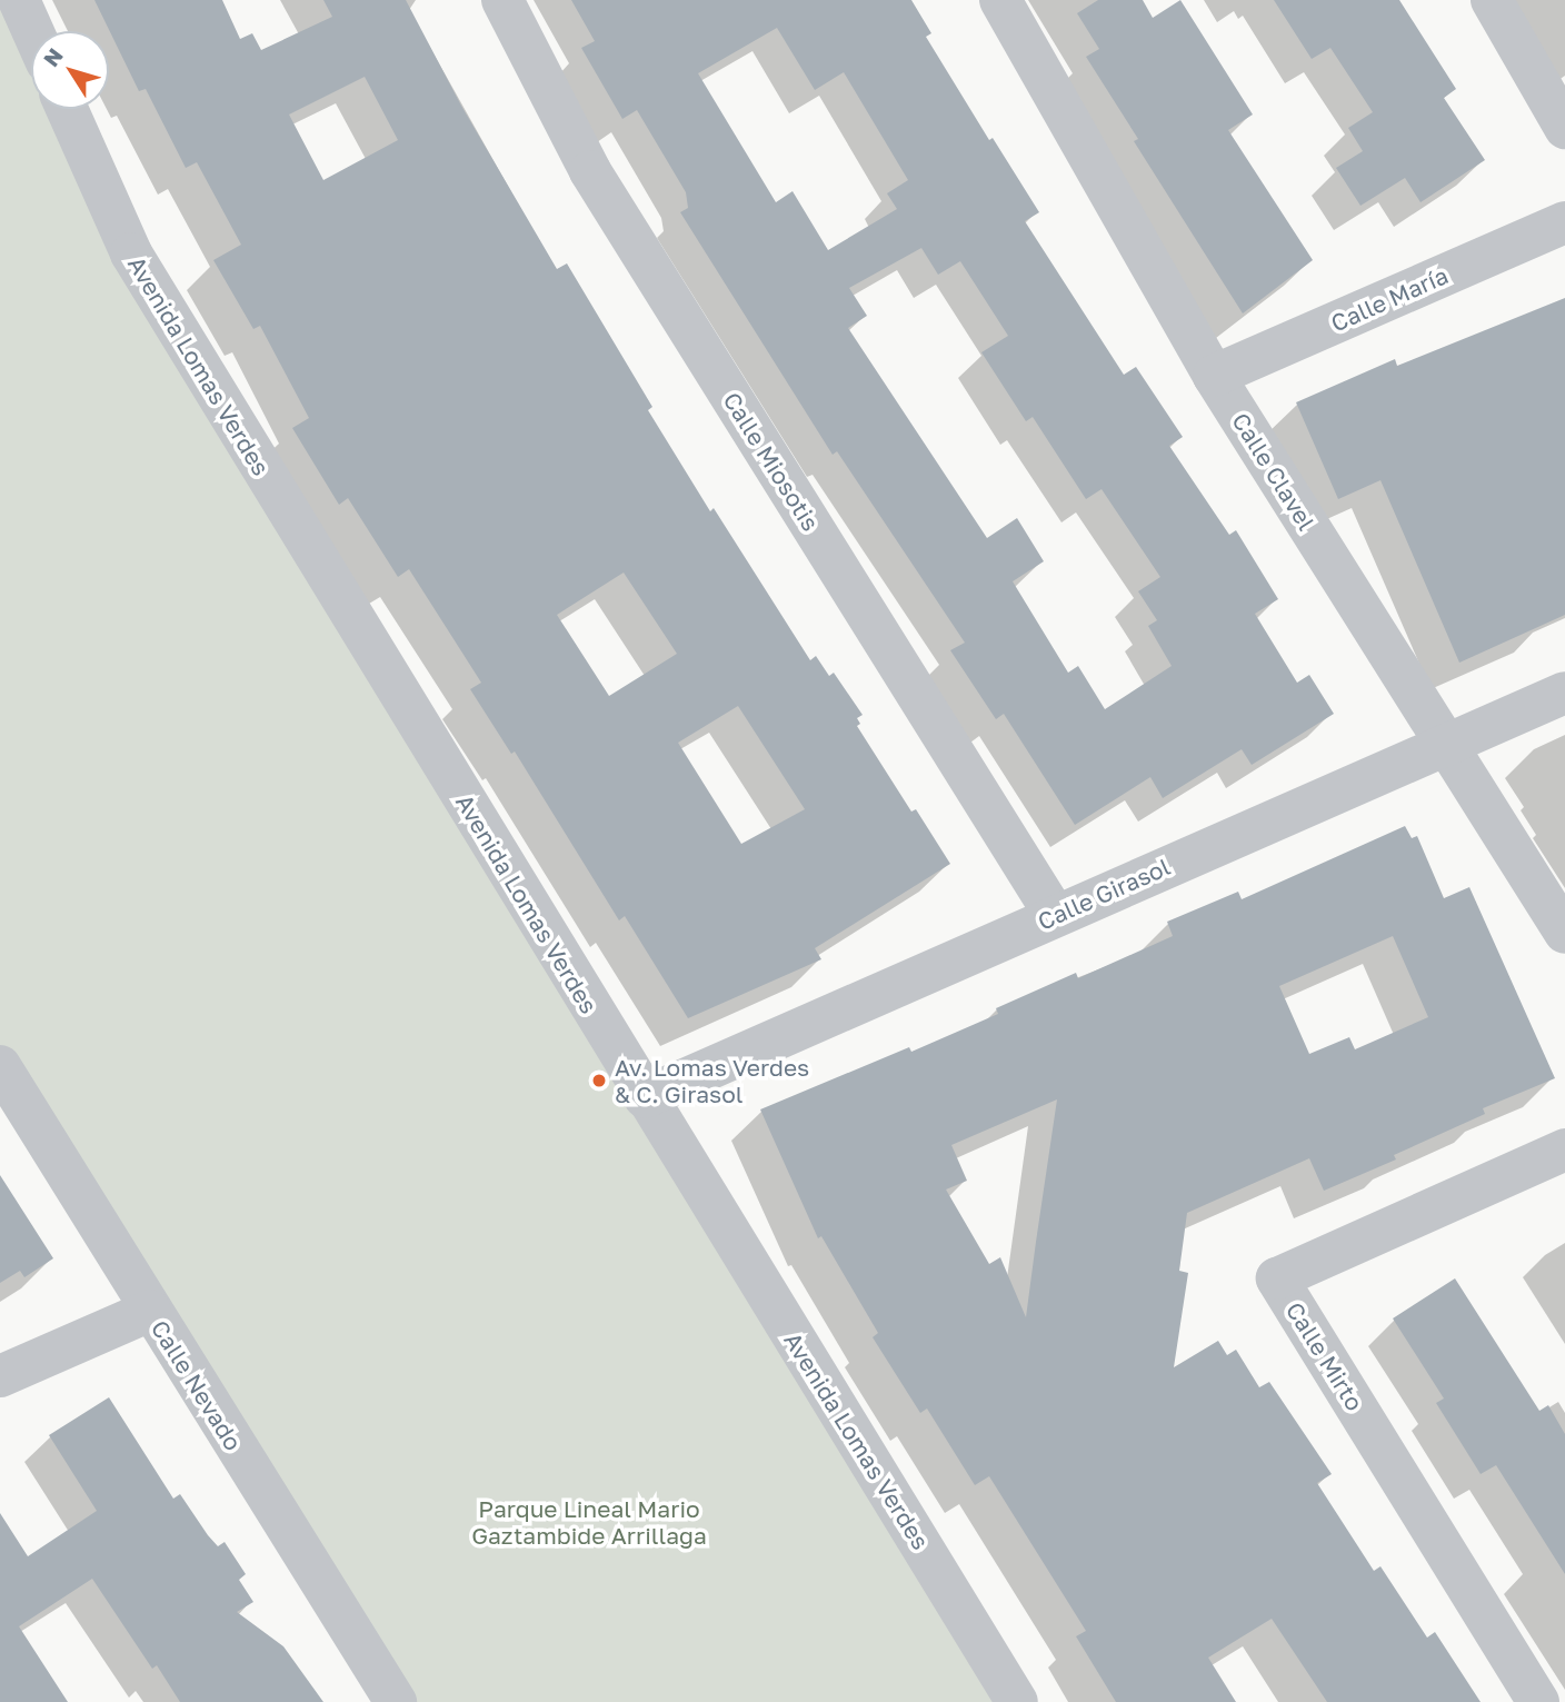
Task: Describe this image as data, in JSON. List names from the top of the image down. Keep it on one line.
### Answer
{"streets":{"street":["Calle María","Avenida Lomas Verdes","Calle Miosotis","Calle Clavel","Calle Girasol","Calle Mirto","Calle Nevado"]},"crossings":[["Calle María","Calle Clavel"],["Avenida Lomas Verdes","Calle Girasol"],["Calle Miosotis","Calle Girasol"],["Calle Clavel","Calle Girasol"]],"parks":["Parque Lineal Mario Gaztambide Arrillaga"],"places":["Av. Lomas Verdes & C. Girasol"],"north":"top left"}
